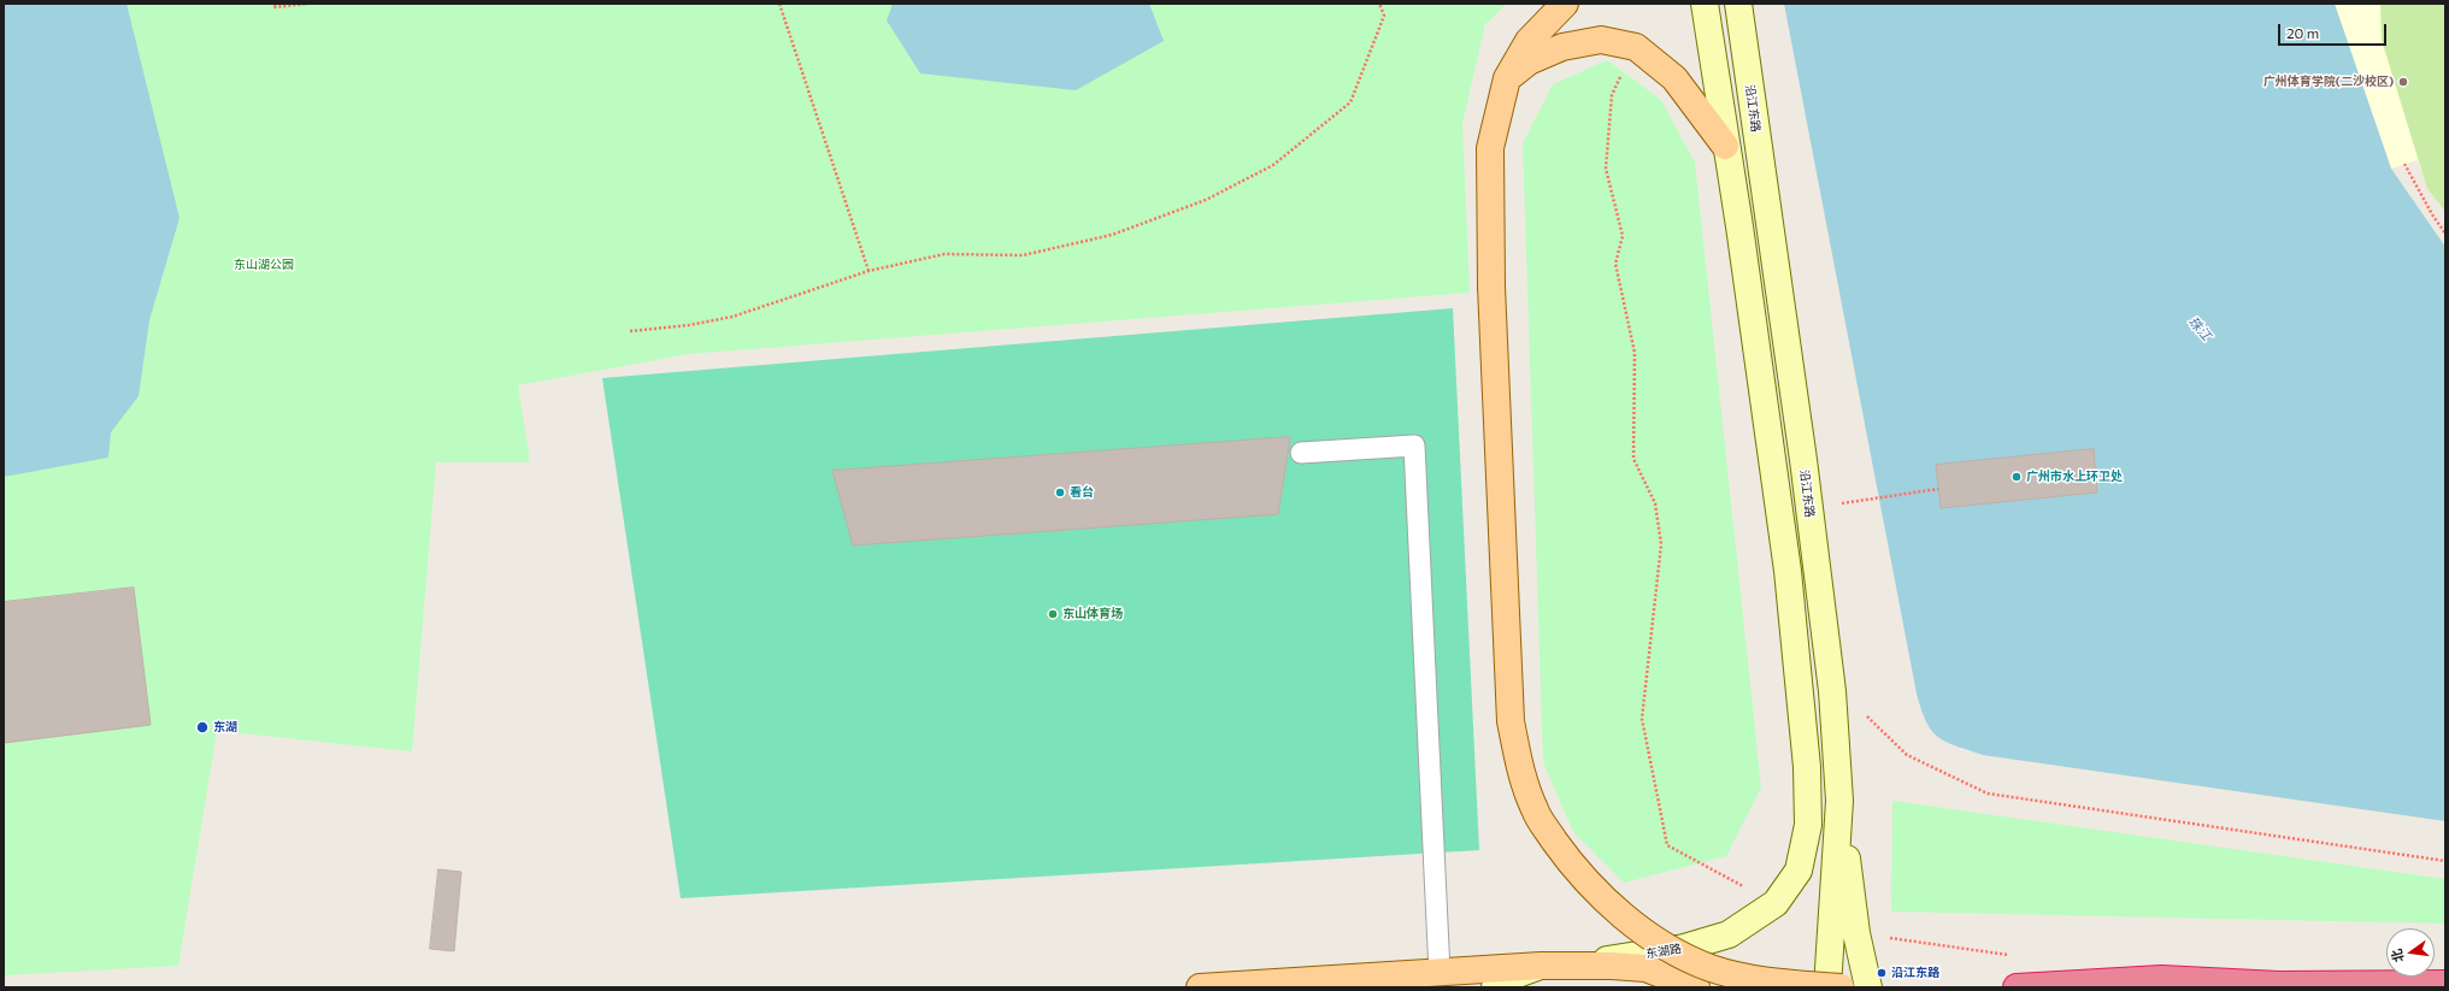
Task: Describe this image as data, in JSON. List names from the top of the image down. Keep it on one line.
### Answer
{"streets":{"main road":["沿江东路","东湖路"]},"water":["珠江"],"parks":["东山湖公园"],"places":["广州体育学院(二沙校区)","广州市水上环卫处","看台","东山体育场","东湖","沿江东路"],"scale_bar":"20 m","north":"left"}
